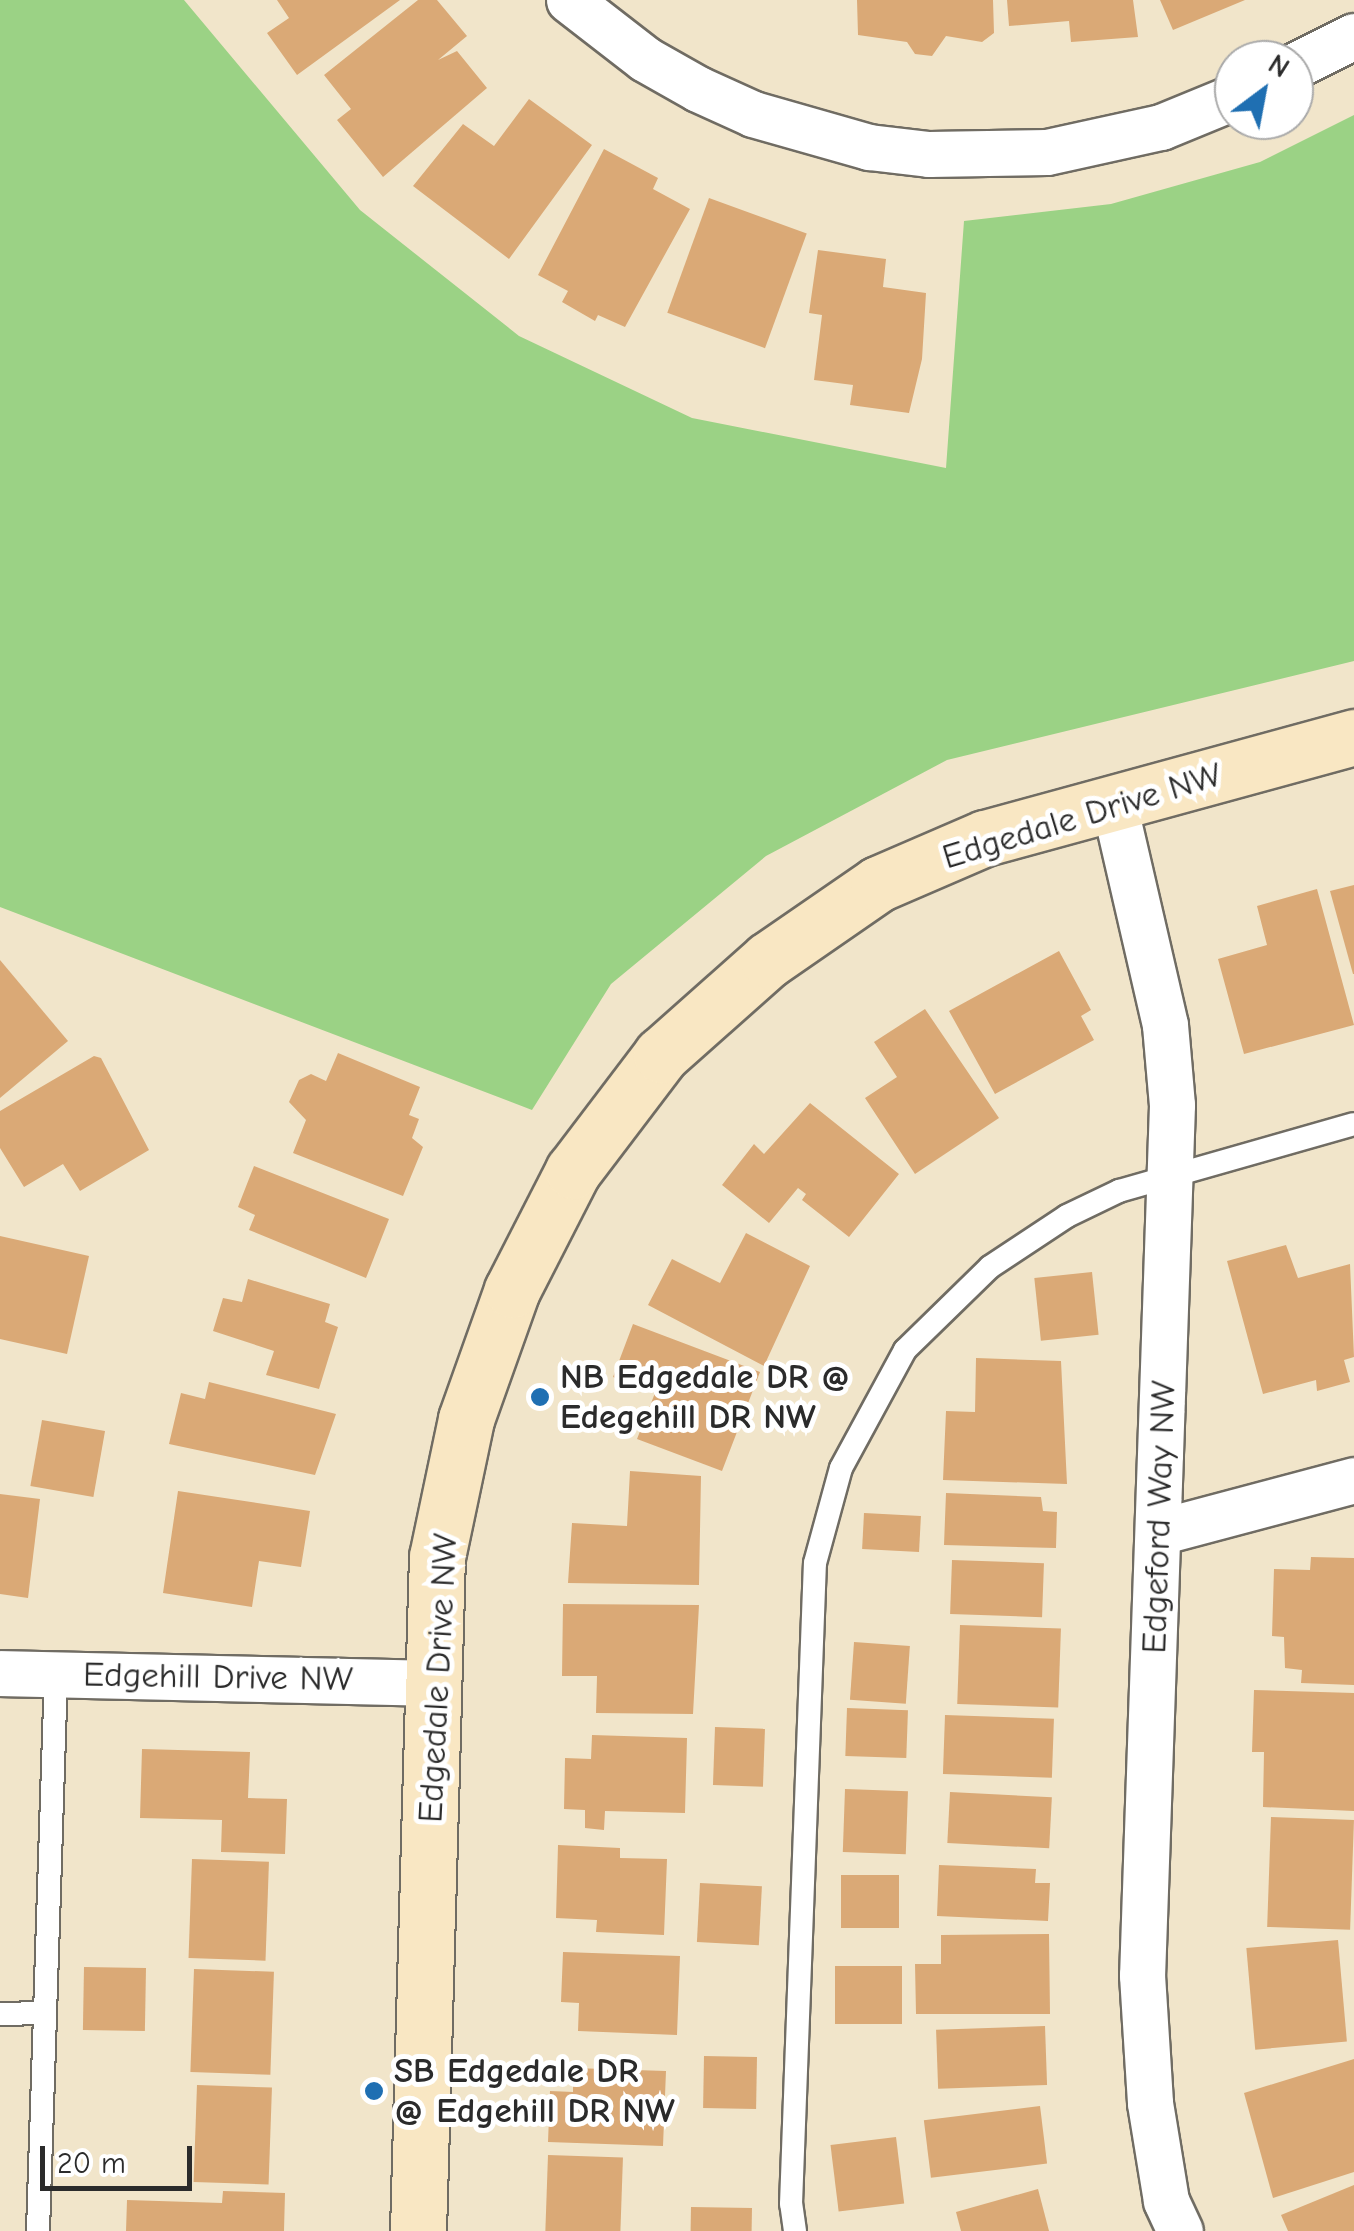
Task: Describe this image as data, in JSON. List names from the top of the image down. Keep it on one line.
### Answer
{"streets":{"street":["Edgedale Drive NW","Edgeford Way NW","Edgehill Drive NW"]},"crossings":[["Edgedale Drive NW","Edgeford Way NW"],["Edgedale Drive NW","Edgehill Drive NW"]],"places":["NB Edgedale DR @ Edegehill DR NW","SB Edgedale DR @ Edgehill DR NW"],"scale_bar":"20 m","north":"top right"}
